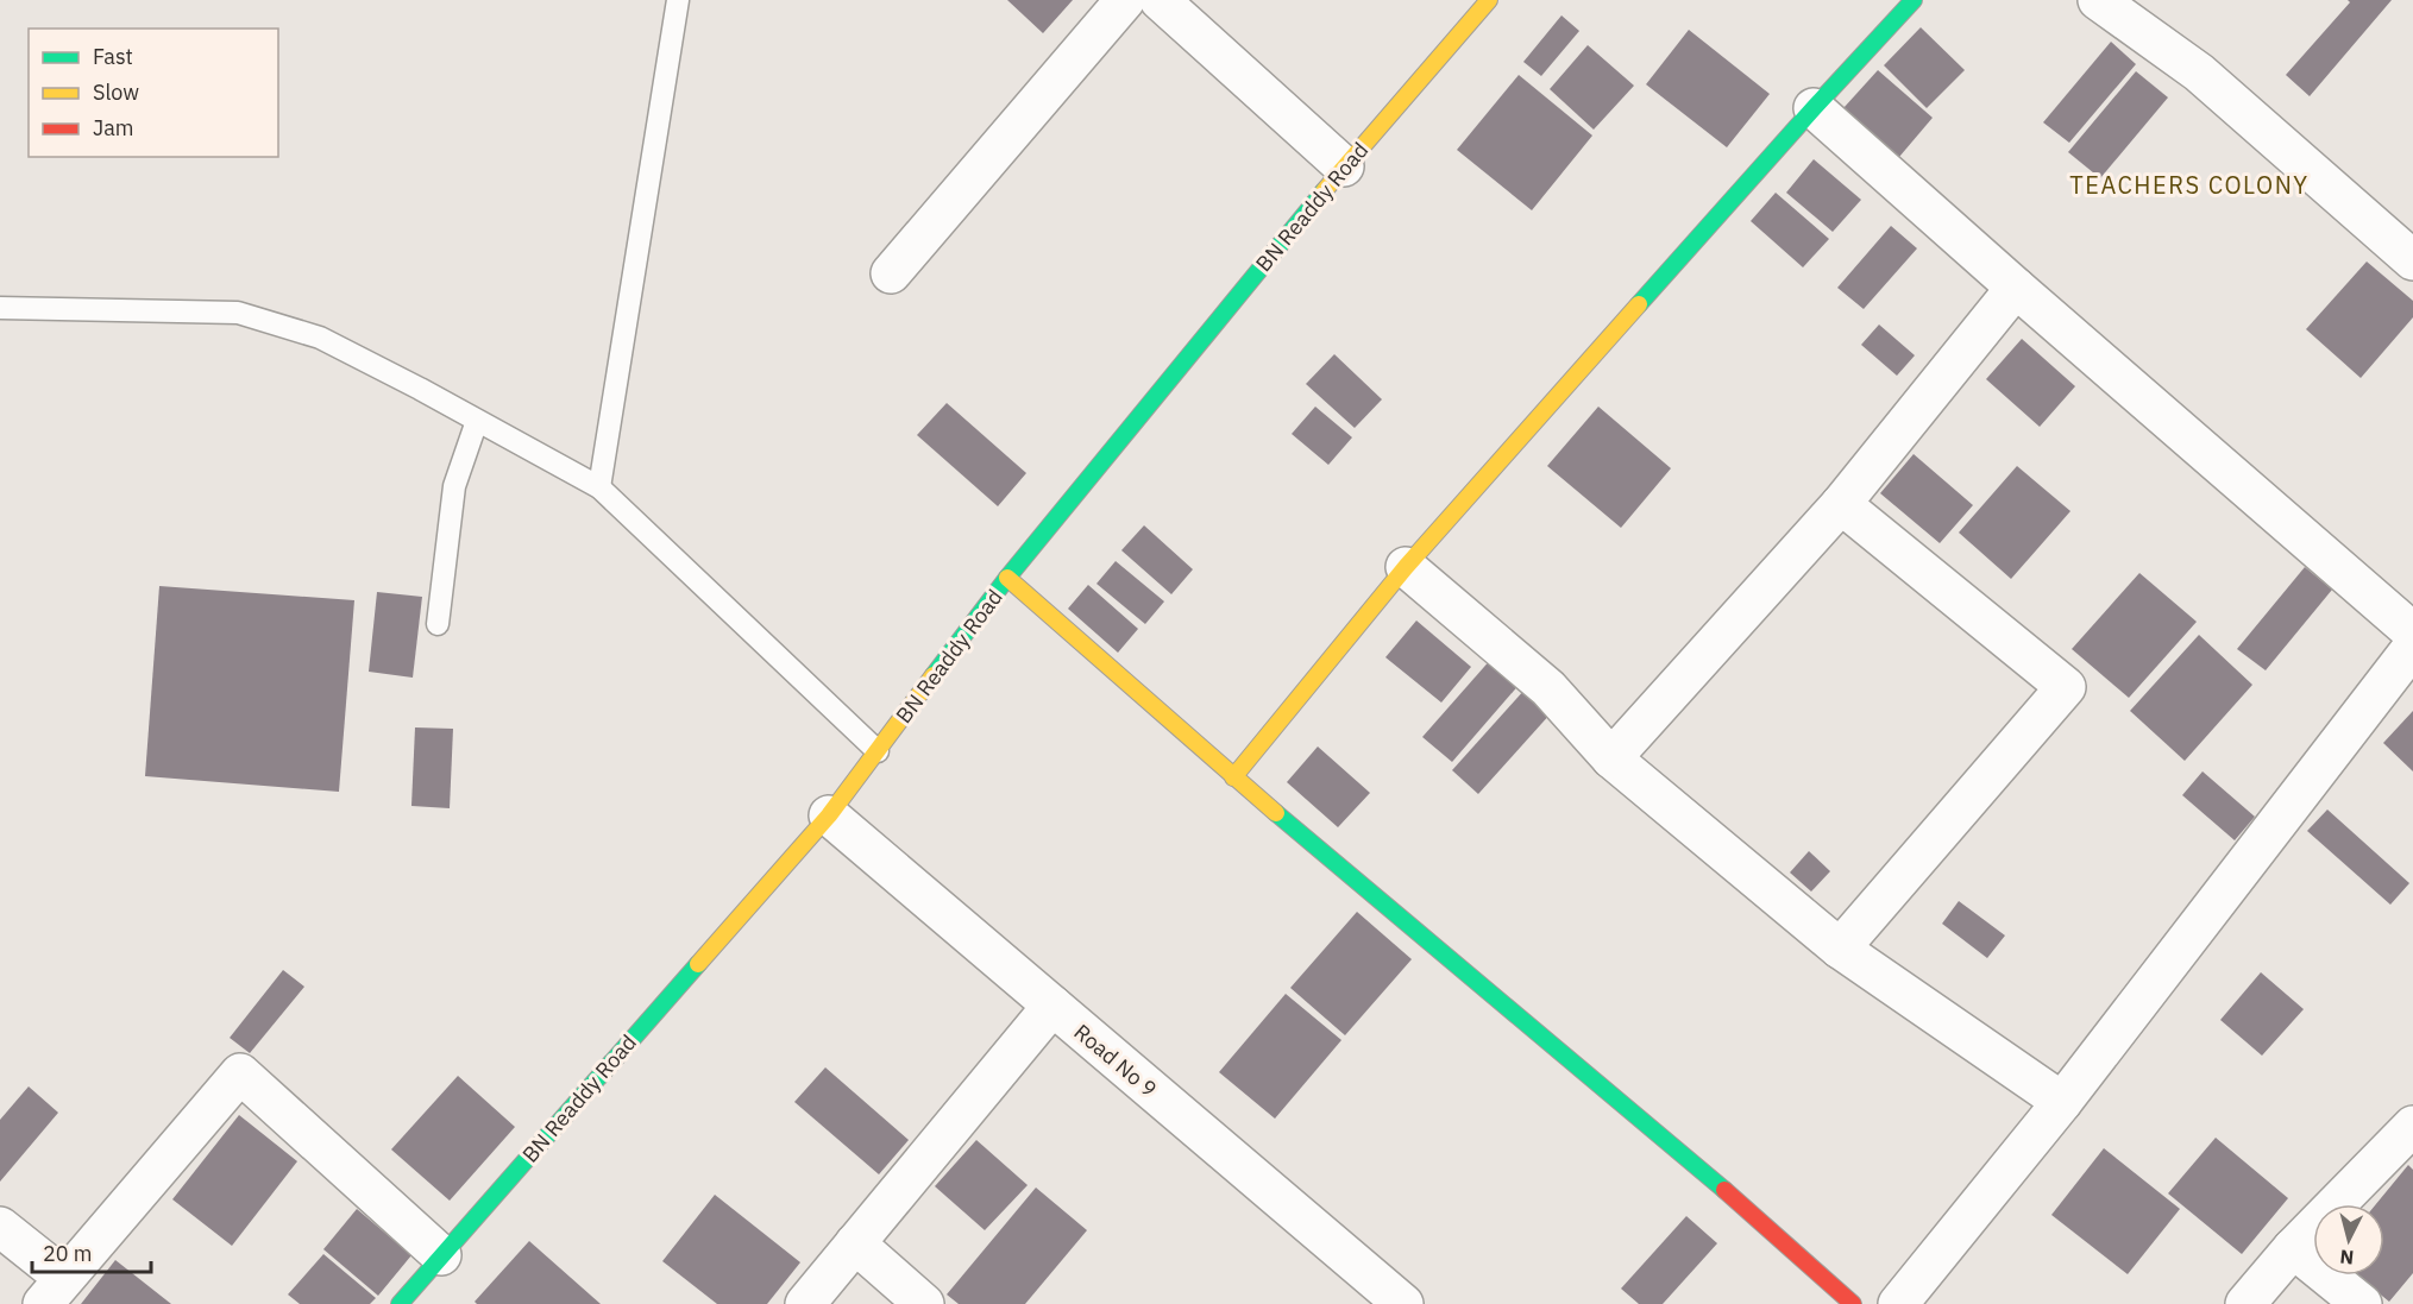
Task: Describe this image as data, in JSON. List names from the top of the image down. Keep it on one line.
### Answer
{"streets":{"street":["BN Readdy Road","Road No 9"]},"crossings":[["BN Readdy Road","Road No 9"]],"districts":["TEACHERS COLONY"],"legend":["Fast","Slow","Jam"],"scale_bar":"20 m","north":"bottom"}
